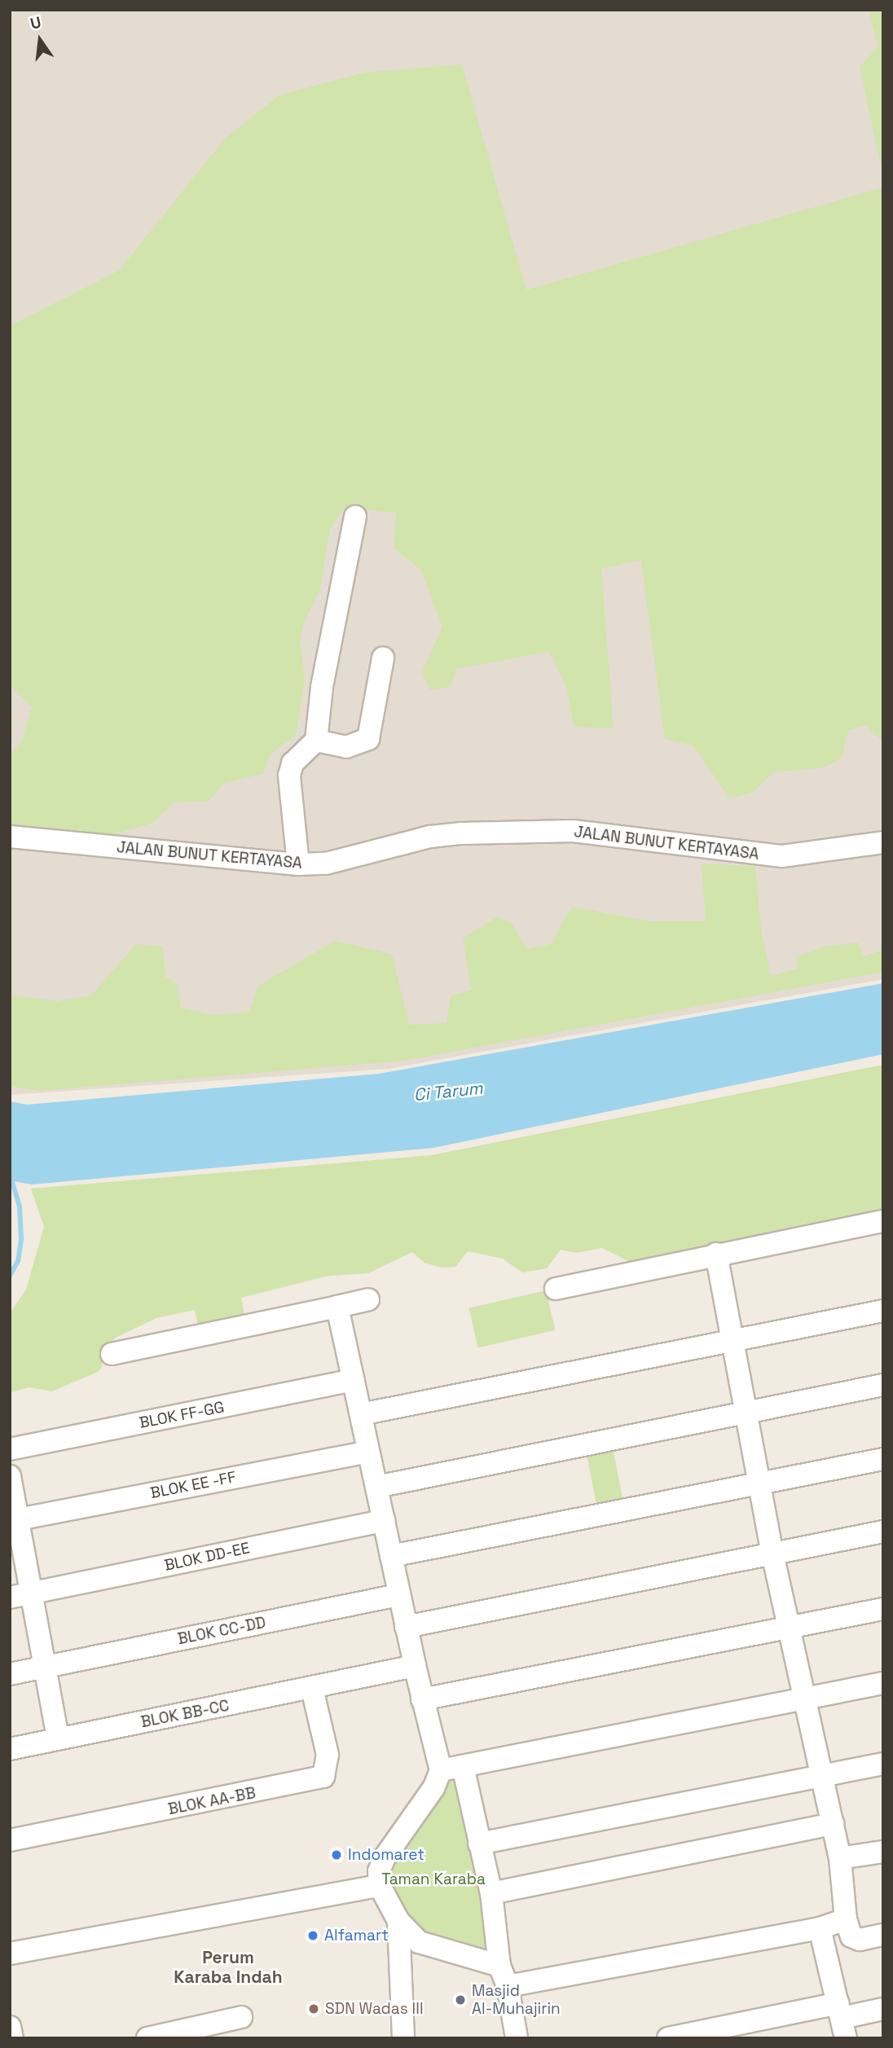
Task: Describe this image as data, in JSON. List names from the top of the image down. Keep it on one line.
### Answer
{"streets":{"street":["JALAN BUNUT KERTAYASA","BLOK FF-GG","BLOK EE -FF","BLOK DD-EE","BLOK CC-DD","BLOK BB-CC","BLOK AA-BB"]},"crossings":[["BLOK BB-CC","BLOK AA-BB"]],"districts":["Perum Karaba Indah"],"water":["Ci Tarum"],"parks":["Taman Karaba"],"places":["Indomaret","Alfamart","Masjid Al-Muhajirin","SDN Wadas III"],"north":"top"}
